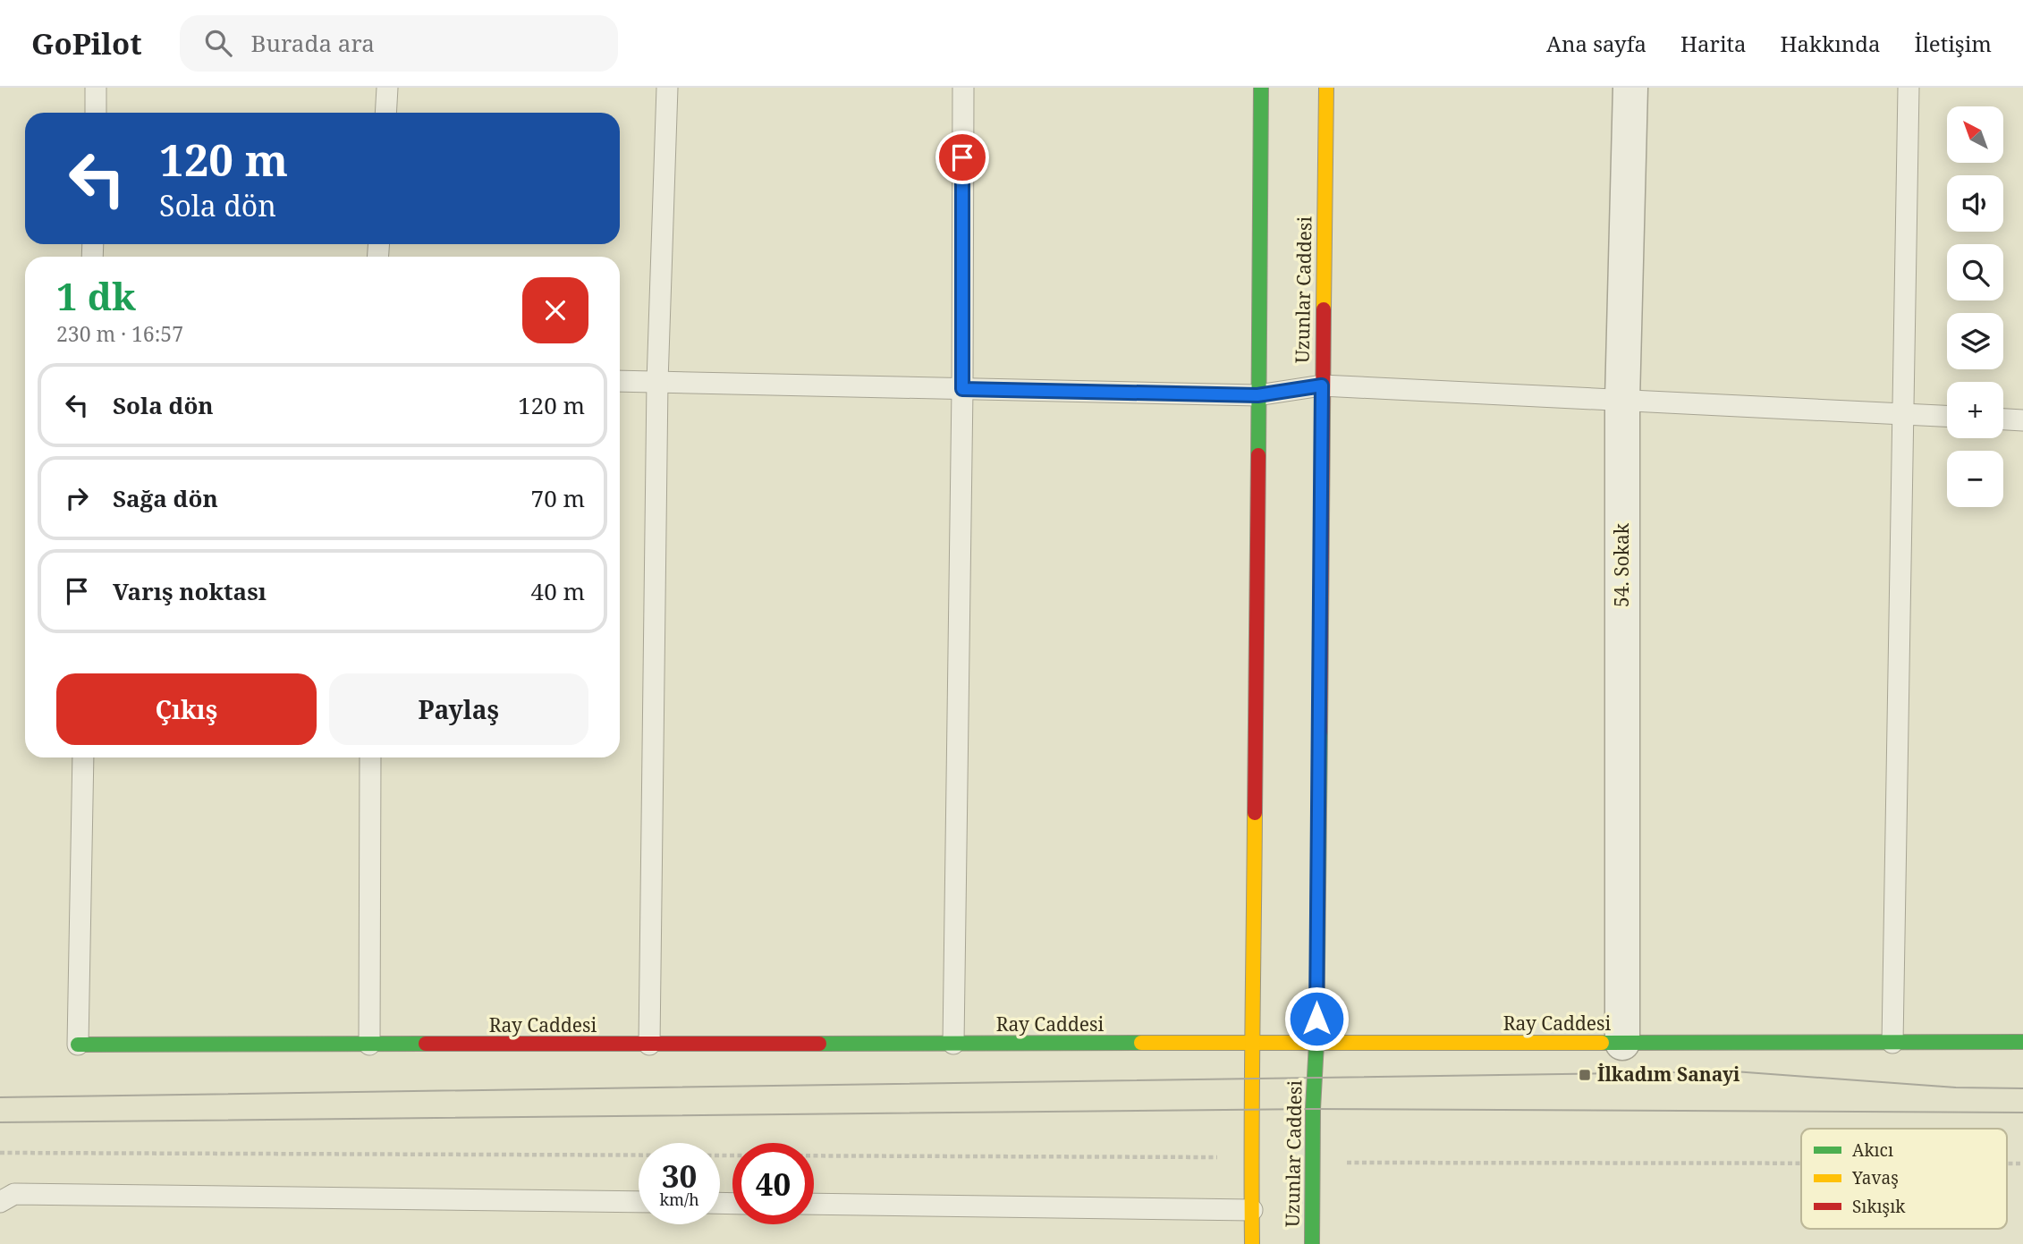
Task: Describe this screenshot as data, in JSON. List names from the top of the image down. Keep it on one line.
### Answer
{"streets":{"street":["Uzunlar Caddesi","54. Sokak","Ray Caddesi"]},"crossings":[["Uzunlar Caddesi","Ray Caddesi"],["54. Sokak","Ray Caddesi"]],"places":{"transit":["İlkadım Sanayi"]},"legend":["Akıcı","Yavaş","Sıkışık"],"north":"top left","page":{"header":"GoPilot","search":"Burada ara","nav":["Ana sayfa","Harita","Hakkında","İletişim"],"map_buttons":["+","−"],"turn":["120 m","Sola dön"],"heading":["1 dk","230 m · 16:57"],"list":[{"name":"Sola dön","value":"120 m"},{"name":"Sağa dön","value":"70 m"},{"name":"Varış noktası","value":"40 m"}],"buttons":["Çıkış","Paylaş"],"speed":"30 km/h","limit":"40"}}
